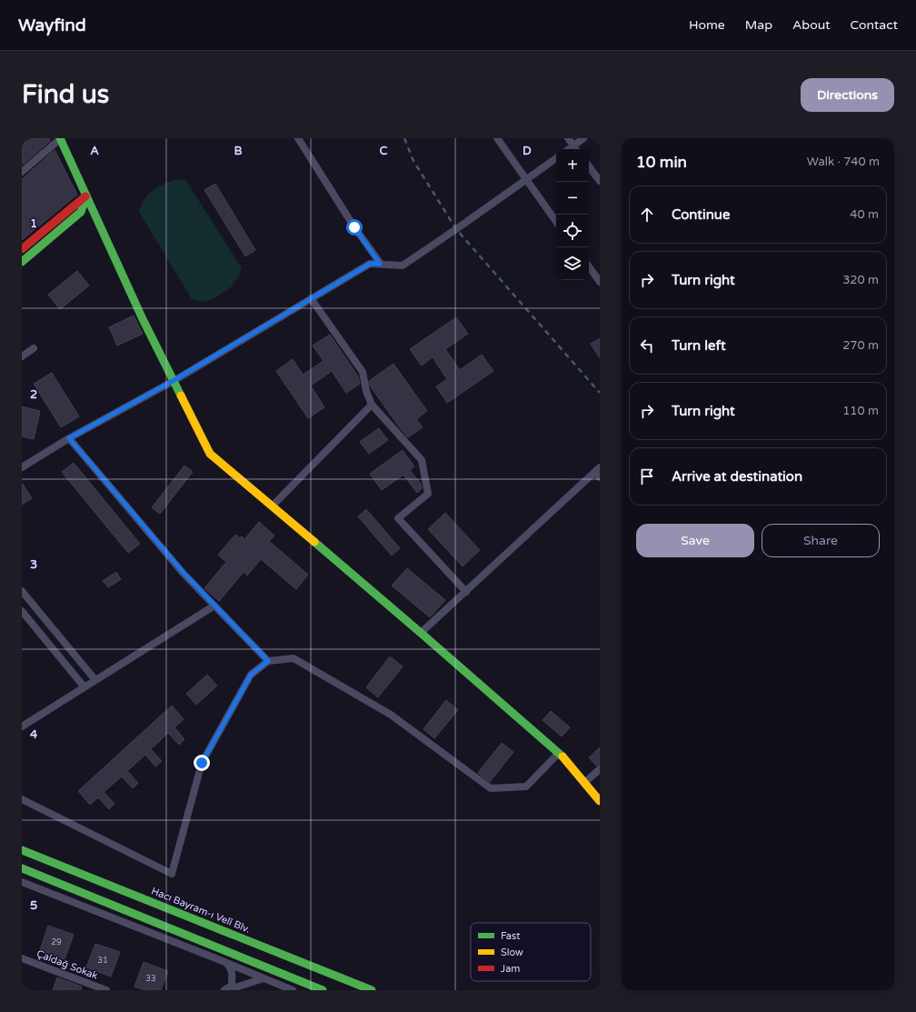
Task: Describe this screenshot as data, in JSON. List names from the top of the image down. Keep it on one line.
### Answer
{"streets":{"main road":["Hacı Bayram-ı Velî Blv."],"street":["Çaldağ Sokak"]},"house_numbers":["29","31","33"],"legend":["Fast","Slow","Jam"],"page":{"header":"Wayfind","nav":["Home","Map","About","Contact"],"buttons":["Directions",["Save","Share"]],"title":"Find us","heading":["10 min","Walk · 740 m"],"map_buttons":["+","−"],"list":[["Continue","40 m"],["Turn right","320 m"],["Turn left","270 m"],["Turn right","110 m"],"Arrive at destination"]},"grid":{"columns":["A","B","C","D"],"rows":["1","2","3","4","5"]}}
